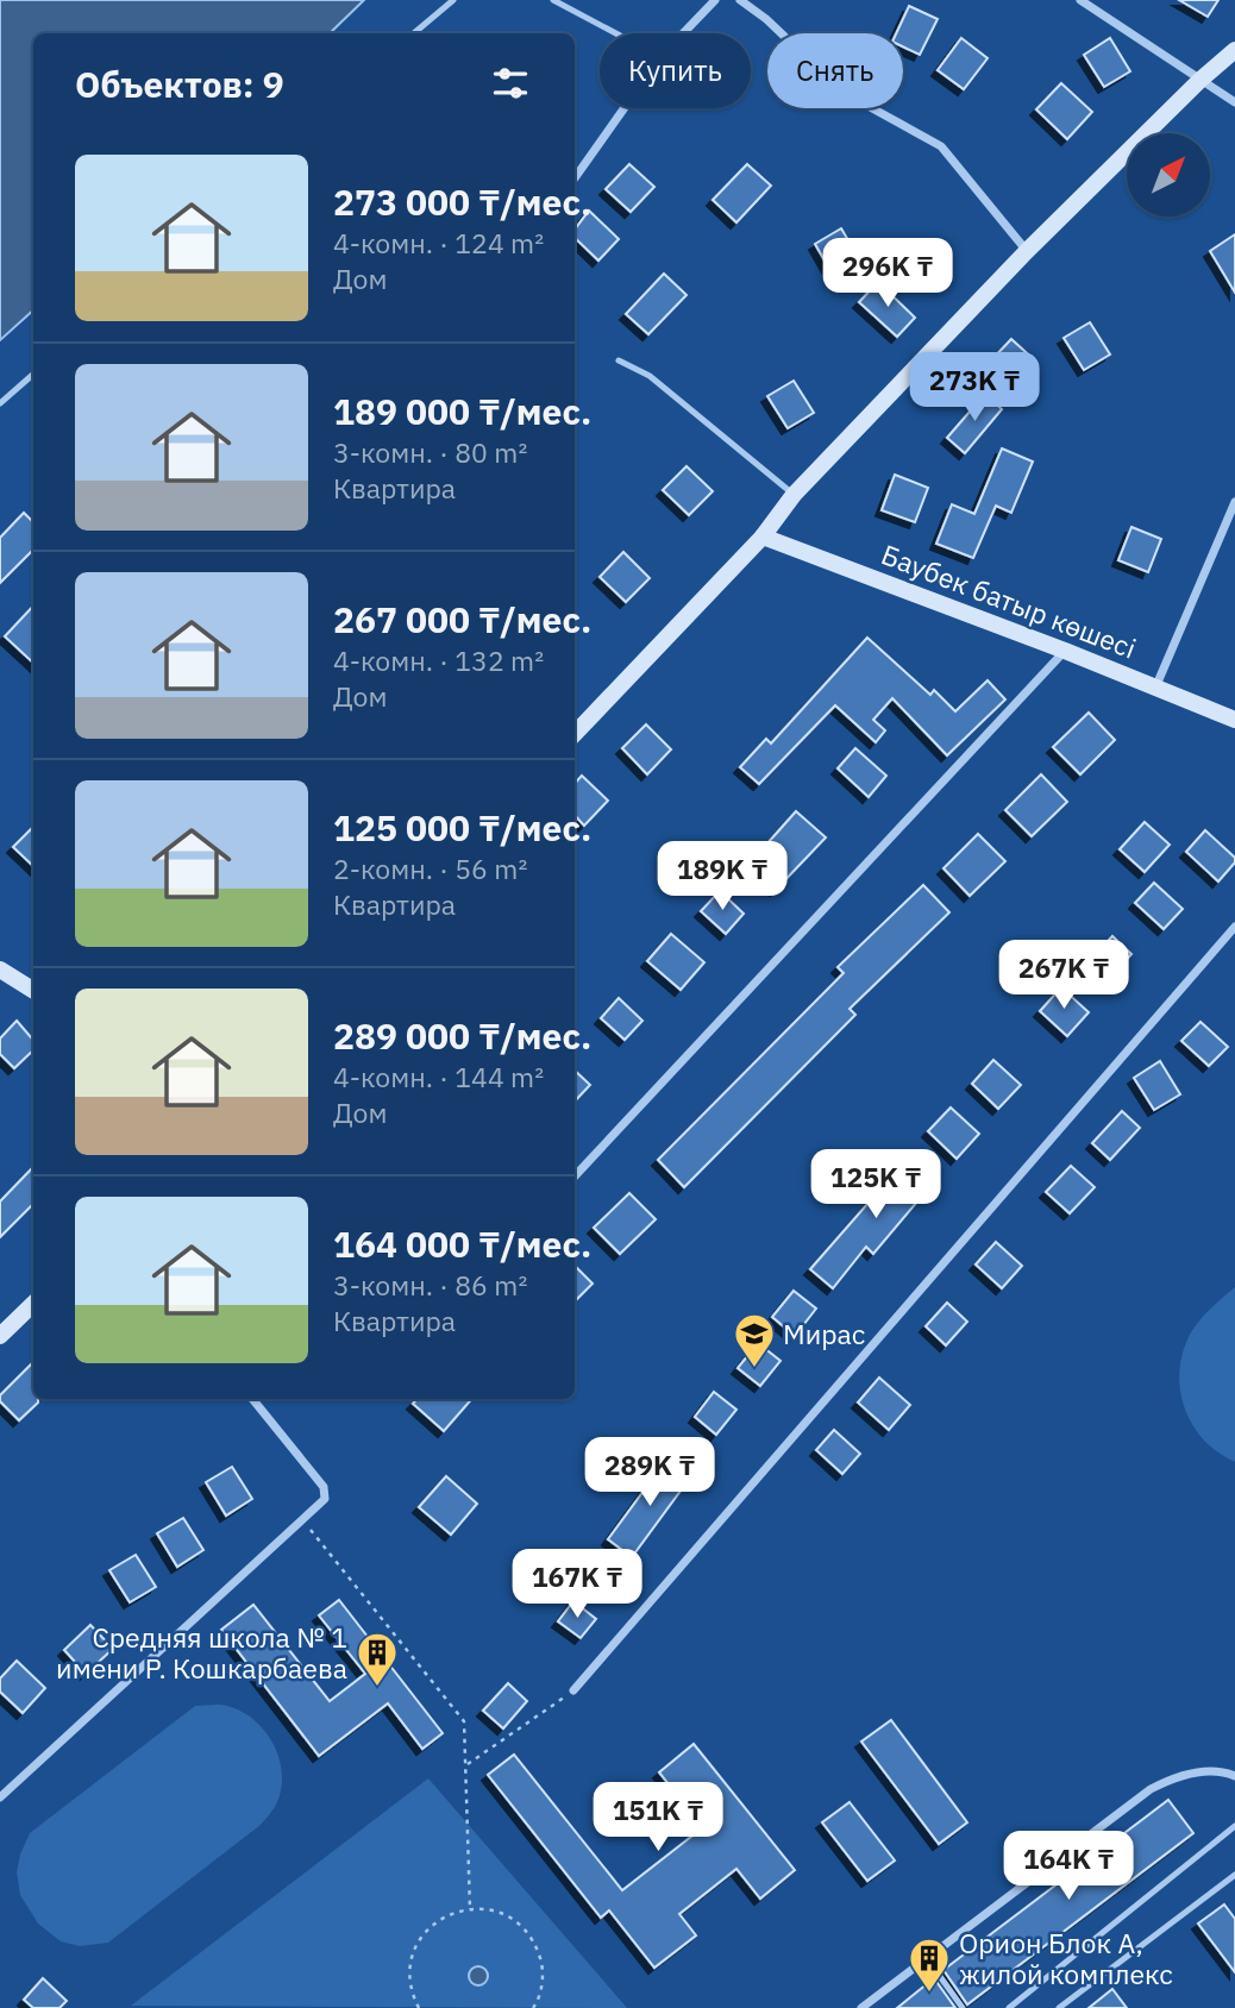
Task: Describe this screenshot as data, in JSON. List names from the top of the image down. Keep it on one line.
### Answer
{"streets":{"street":["Баубек батыр көшесі"]},"places":{"school or university":["Мирас"],"building":["Средняя школа № 1 имени Р. Кошкарбаева","Орион Блок А, жилой комплекс"]},"north":"top right","page":{"chip":["Купить","Снять"],"heading":"Объектов: 9","list":[{"name":"273 000 ₸/мес.","note":"4-комн. · 124 m² · Дом"},{"name":"189 000 ₸/мес.","note":"3-комн. · 80 m² · Квартира"},{"name":"267 000 ₸/мес.","note":"4-комн. · 132 m² · Дом"},{"name":"125 000 ₸/мес.","note":"2-комн. · 56 m² · Квартира"},{"name":"289 000 ₸/мес.","note":"4-комн. · 144 m² · Дом"},{"name":"164 000 ₸/мес.","note":"3-комн. · 86 m² · Квартира"}],"price":["296K ₸","273K ₸","189K ₸","267K ₸","125K ₸","289K ₸","167K ₸","151K ₸","164K ₸"]}}
